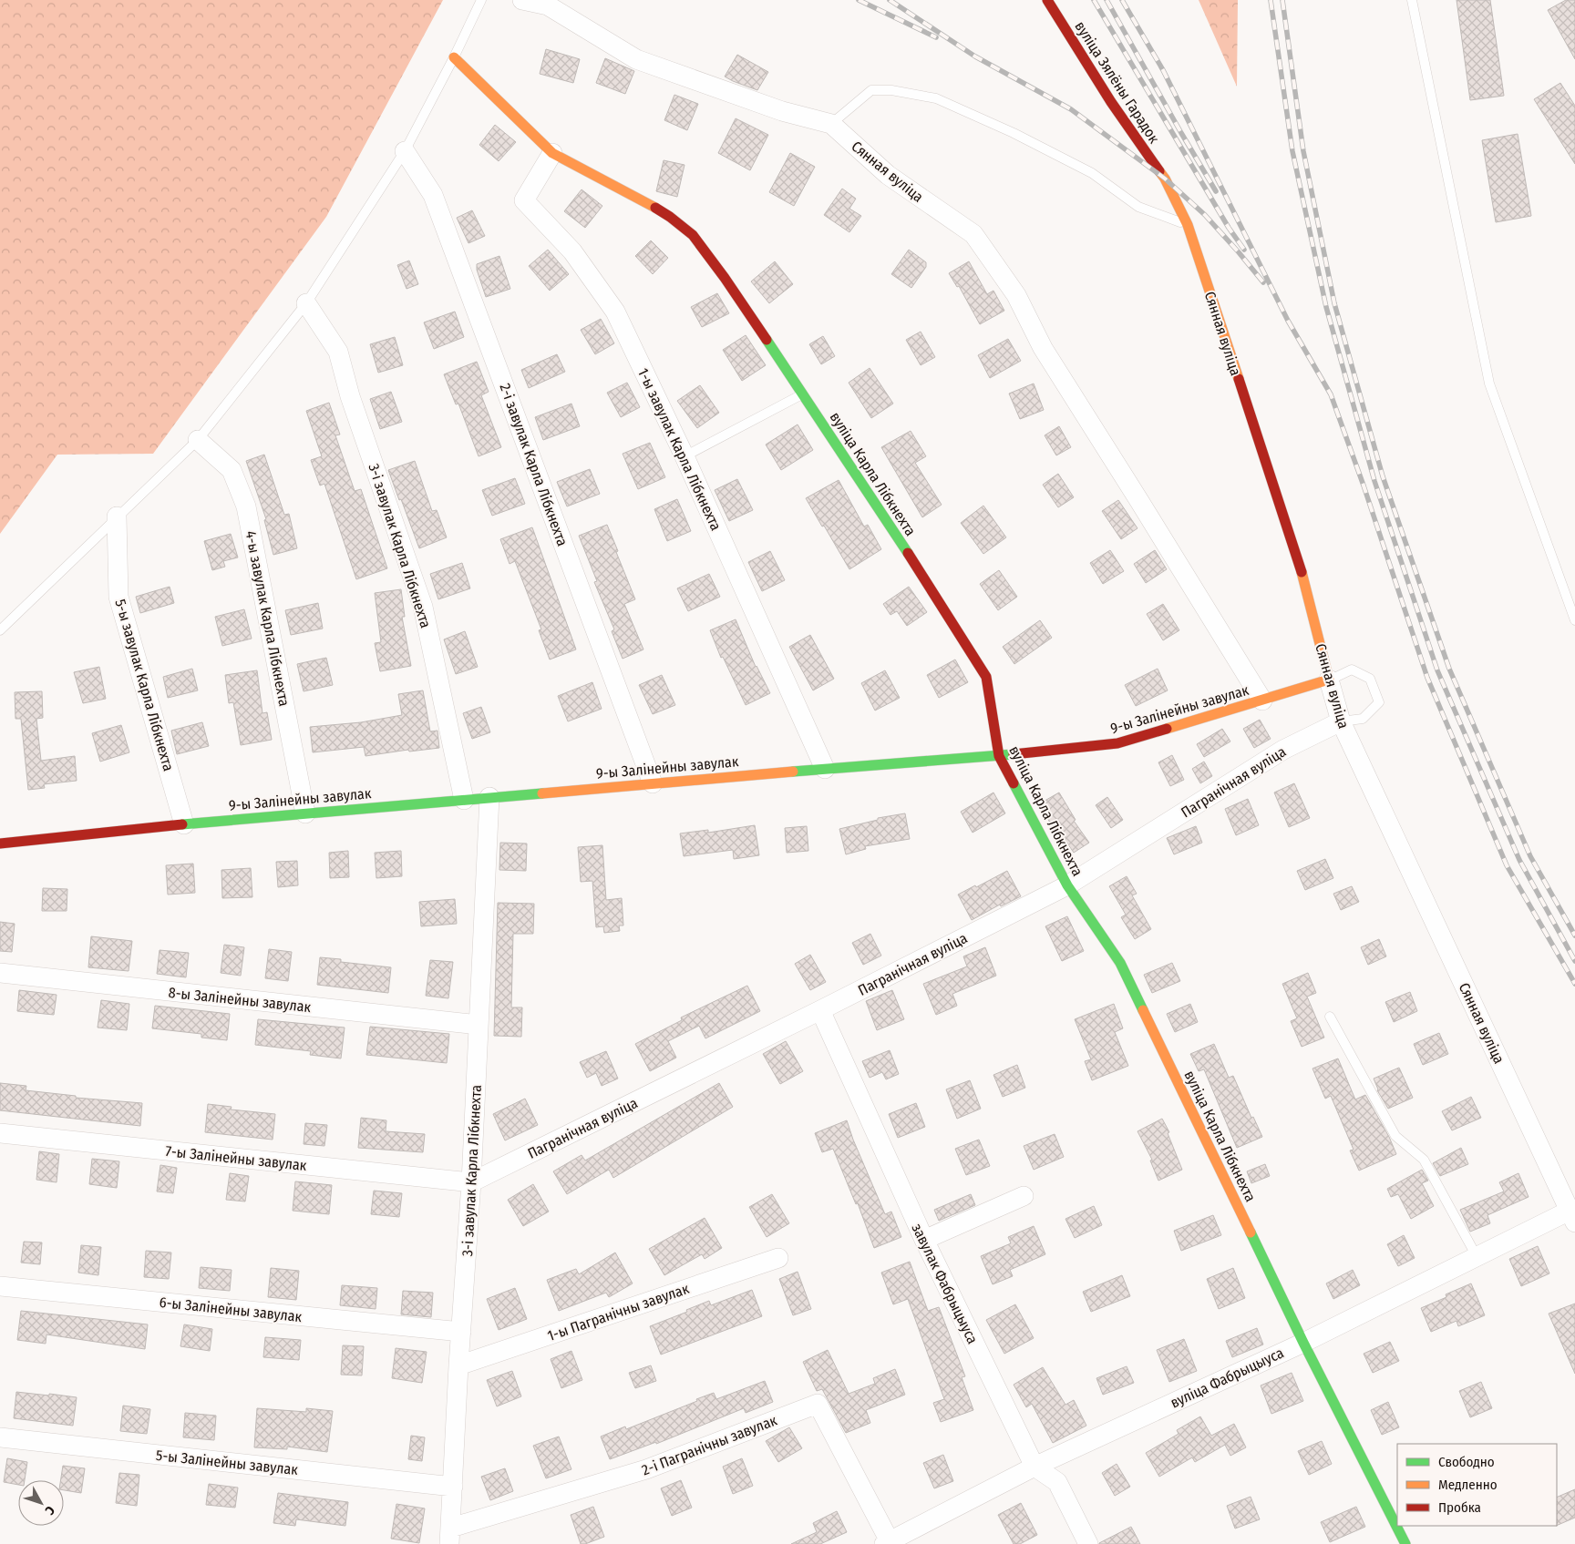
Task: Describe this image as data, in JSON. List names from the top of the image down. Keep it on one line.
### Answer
{"streets":{"street":["вуліца Зялёны Гарадок","Сянная вуліца","1-ы завулак Карла Лібкнехта","2-і завулак Карла Лібкнехта","вуліца Карла Лібкнехта","3-і завулак Карла Лібкнехта","4-ы завулак Карла Лібкнехта","5-ы завулак Карла Лібкнехта","9-ы Залінейны завулак","Пагранічная вуліца","8-ы Залінейны завулак","7-ы Залінейны завулак","завулак Фабрыцыуса","6-ы Залінейны завулак","1-ы Пагранічны завулак","вуліца Фабрыцыуса","2-і Пагранічны завулак","5-ы Залінейны завулак"]},"crossings":[["вуліца Зялёны Гарадок","Сянная вуліца"],["Сянная вуліца","9-ы Залінейны завулак"],["Сянная вуліца","Пагранічная вуліца"],["Сянная вуліца","вуліца Фабрыцыуса"],["1-ы завулак Карла Лібкнехта","вуліца Карла Лібкнехта"],["1-ы завулак Карла Лібкнехта","9-ы Залінейны завулак"],["2-і завулак Карла Лібкнехта","9-ы Залінейны завулак"],["вуліца Карла Лібкнехта","9-ы Залінейны завулак"],["вуліца Карла Лібкнехта","Пагранічная вуліца"],["вуліца Карла Лібкнехта","вуліца Фабрыцыуса"],["3-і завулак Карла Лібкнехта","9-ы Залінейны завулак"],["3-і завулак Карла Лібкнехта","Пагранічная вуліца"],["3-і завулак Карла Лібкнехта","8-ы Залінейны завулак"],["3-і завулак Карла Лібкнехта","7-ы Залінейны завулак"],["3-і завулак Карла Лібкнехта","6-ы Залінейны завулак"],["3-і завулак Карла Лібкнехта","1-ы Пагранічны завулак"],["3-і завулак Карла Лібкнехта","2-і Пагранічны завулак"],["3-і завулак Карла Лібкнехта","5-ы Залінейны завулак"],["4-ы завулак Карла Лібкнехта","9-ы Залінейны завулак"],["5-ы завулак Карла Лібкнехта","9-ы Залінейны завулак"],["9-ы Залінейны завулак","Пагранічная вуліца"],["Пагранічная вуліца","7-ы Залінейны завулак"],["Пагранічная вуліца","завулак Фабрыцыуса"],["завулак Фабрыцыуса","вуліца Фабрыцыуса"],["вуліца Фабрыцыуса","2-і Пагранічны завулак"]],"legend":["Свободно","Медленно","Пробка"],"north":"bottom right"}
